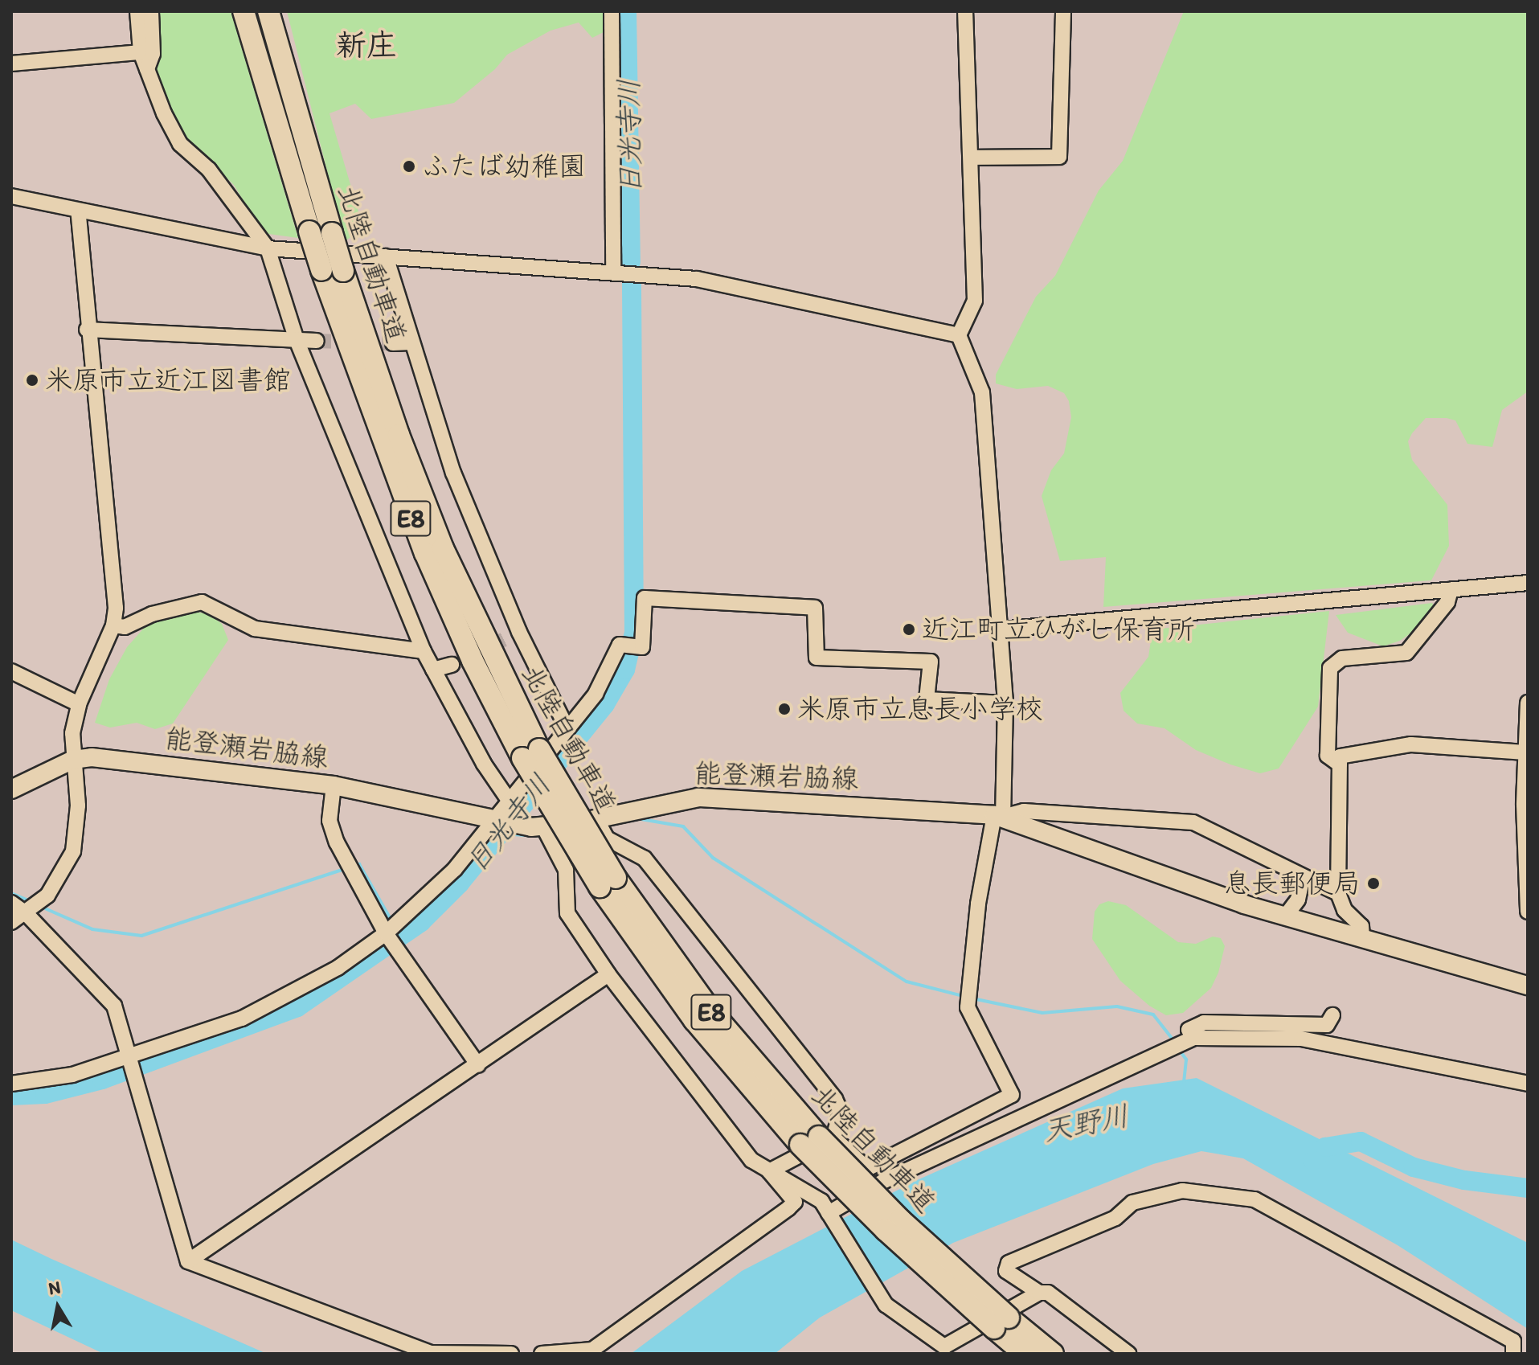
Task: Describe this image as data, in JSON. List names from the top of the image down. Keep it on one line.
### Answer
{"streets":{"highway":["北陸自動車道","E8"],"main road":["能登瀬岩脇線"]},"districts":["新庄"],"water":["日光寺川","天野川"],"places":["ふたば幼稚園","米原市立近江図書館","近江町立ひがし保育所","米原市立息長小学校","息長郵便局"],"north":"top"}
